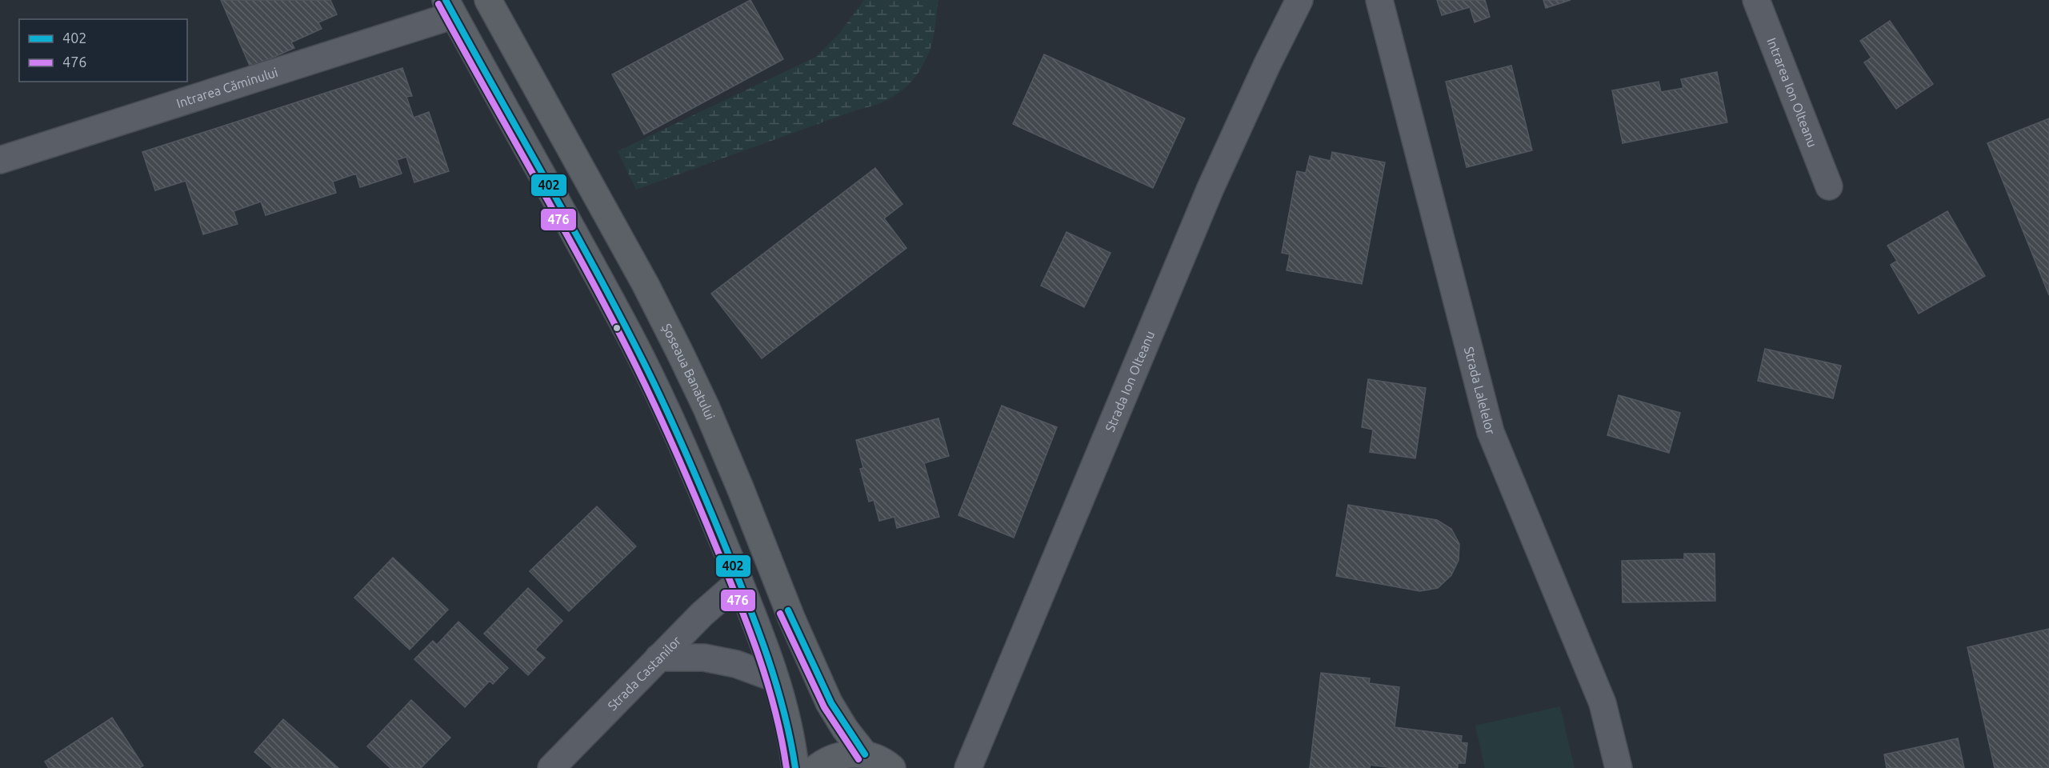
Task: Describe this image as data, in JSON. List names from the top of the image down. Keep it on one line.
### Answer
{"streets":{"main road":["Șoseaua Banatului"],"street":["Intrarea Căminului","Intrarea Ion Olteanu","Strada Ion Olteanu","Strada Lalelelor","Strada Castanilor"]},"lines":["transit line 402","transit line 476"],"legend":["402","476"]}
